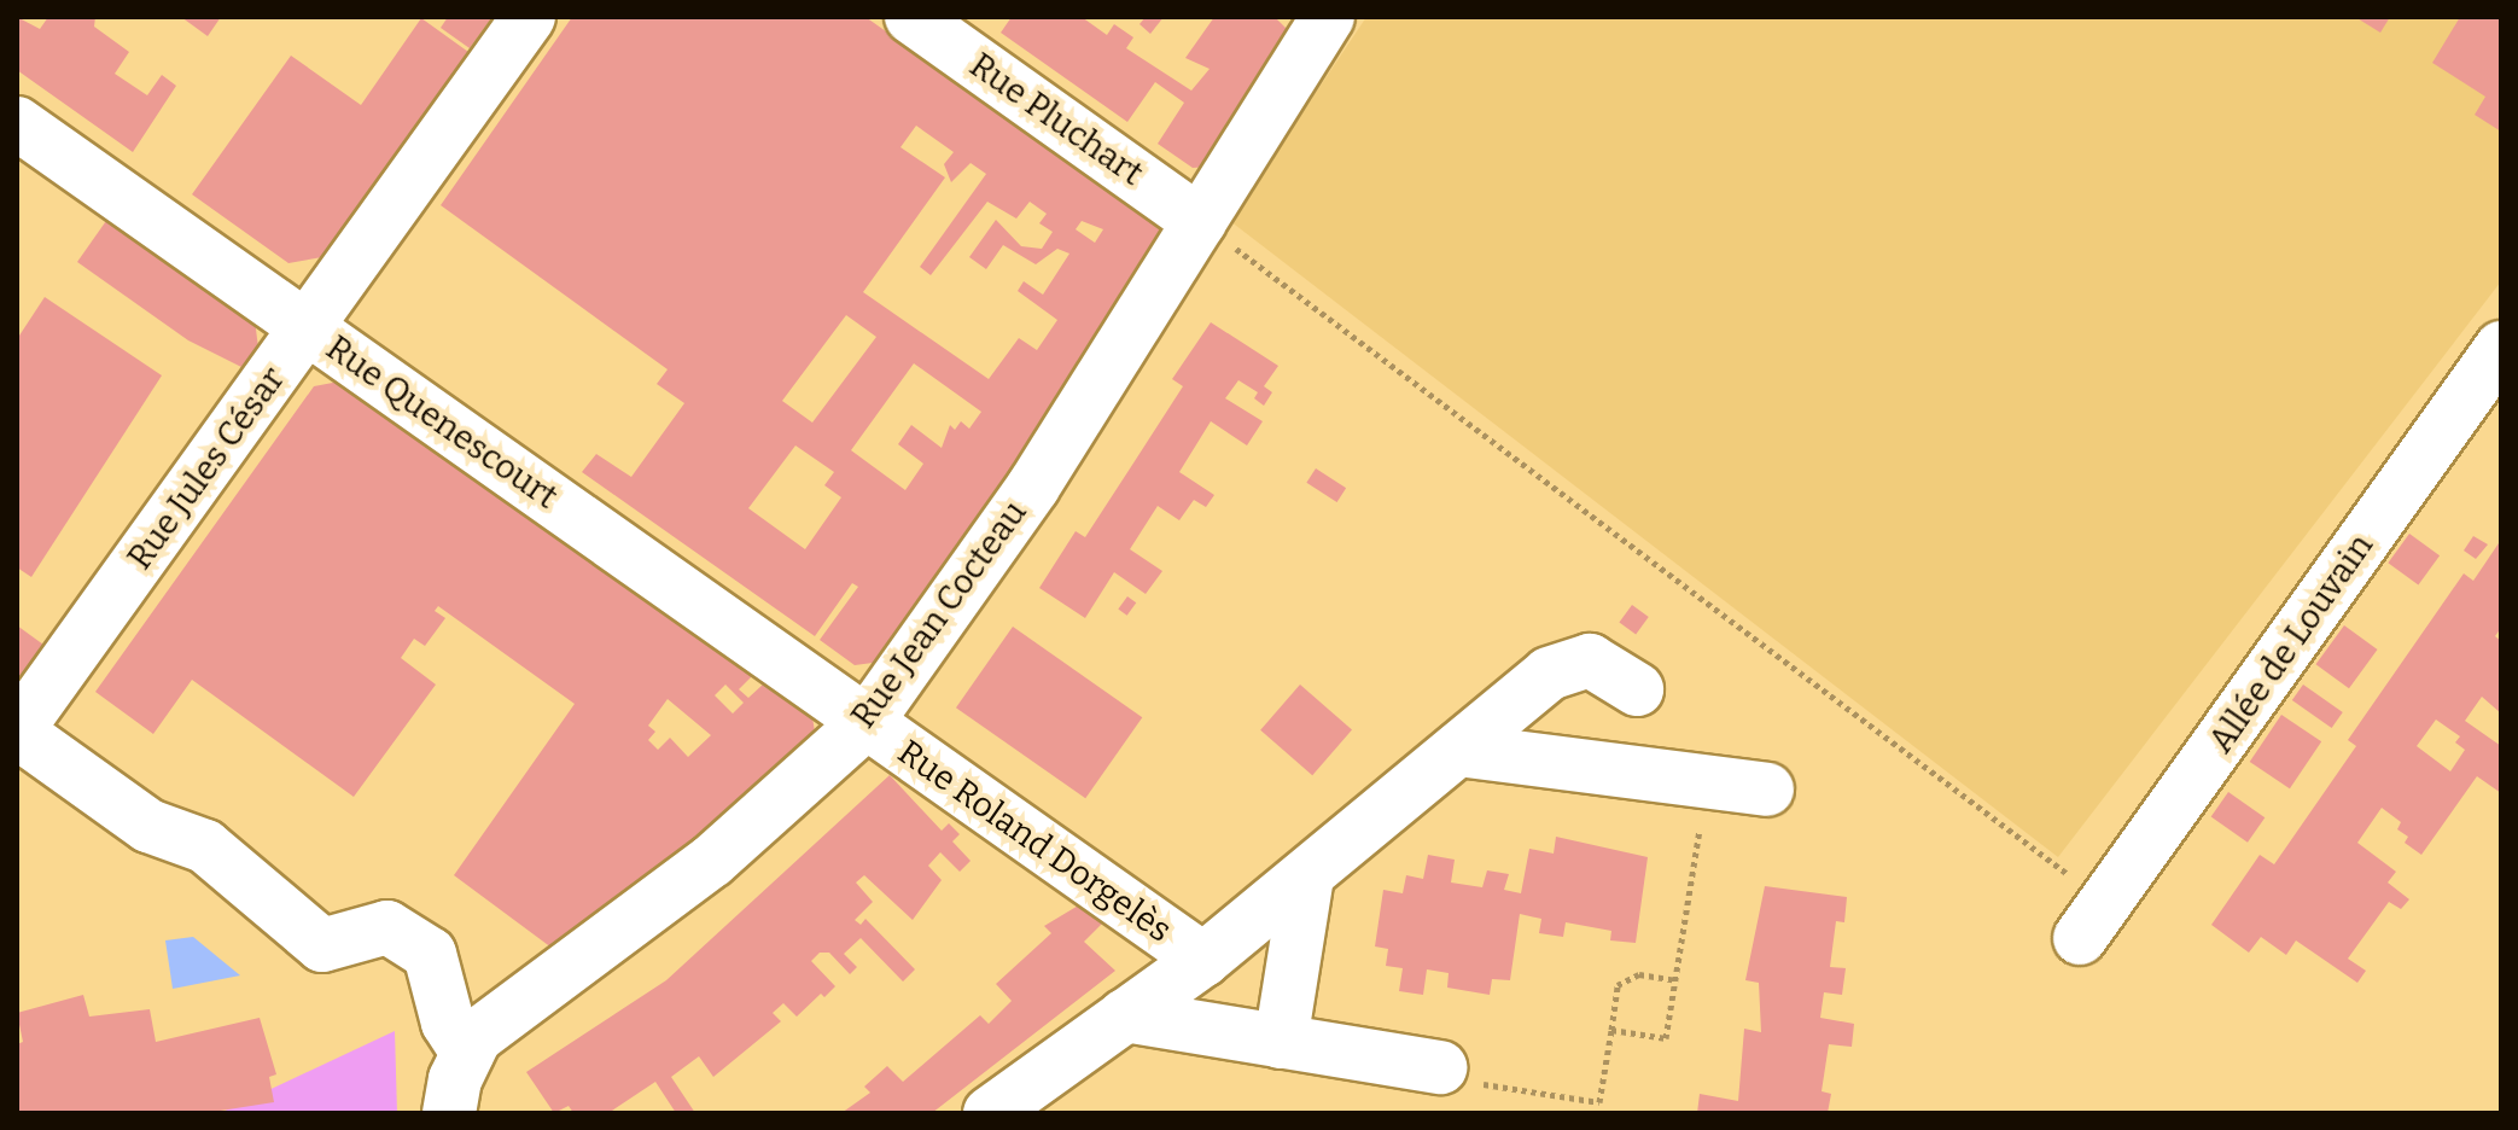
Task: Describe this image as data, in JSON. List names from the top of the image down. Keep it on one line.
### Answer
{"streets":{"street":["Rue Pluchart","Rue Quenescourt","Rue Jules César","Rue Jean Cocteau","Allée de Louvain","Rue Roland Dorgelès"]},"crossings":[["Rue Pluchart","Rue Jean Cocteau"],["Rue Quenescourt","Rue Jules César"],["Rue Quenescourt","Rue Jean Cocteau"],["Rue Quenescourt","Rue Roland Dorgelès"],["Rue Jean Cocteau","Rue Roland Dorgelès"]]}
